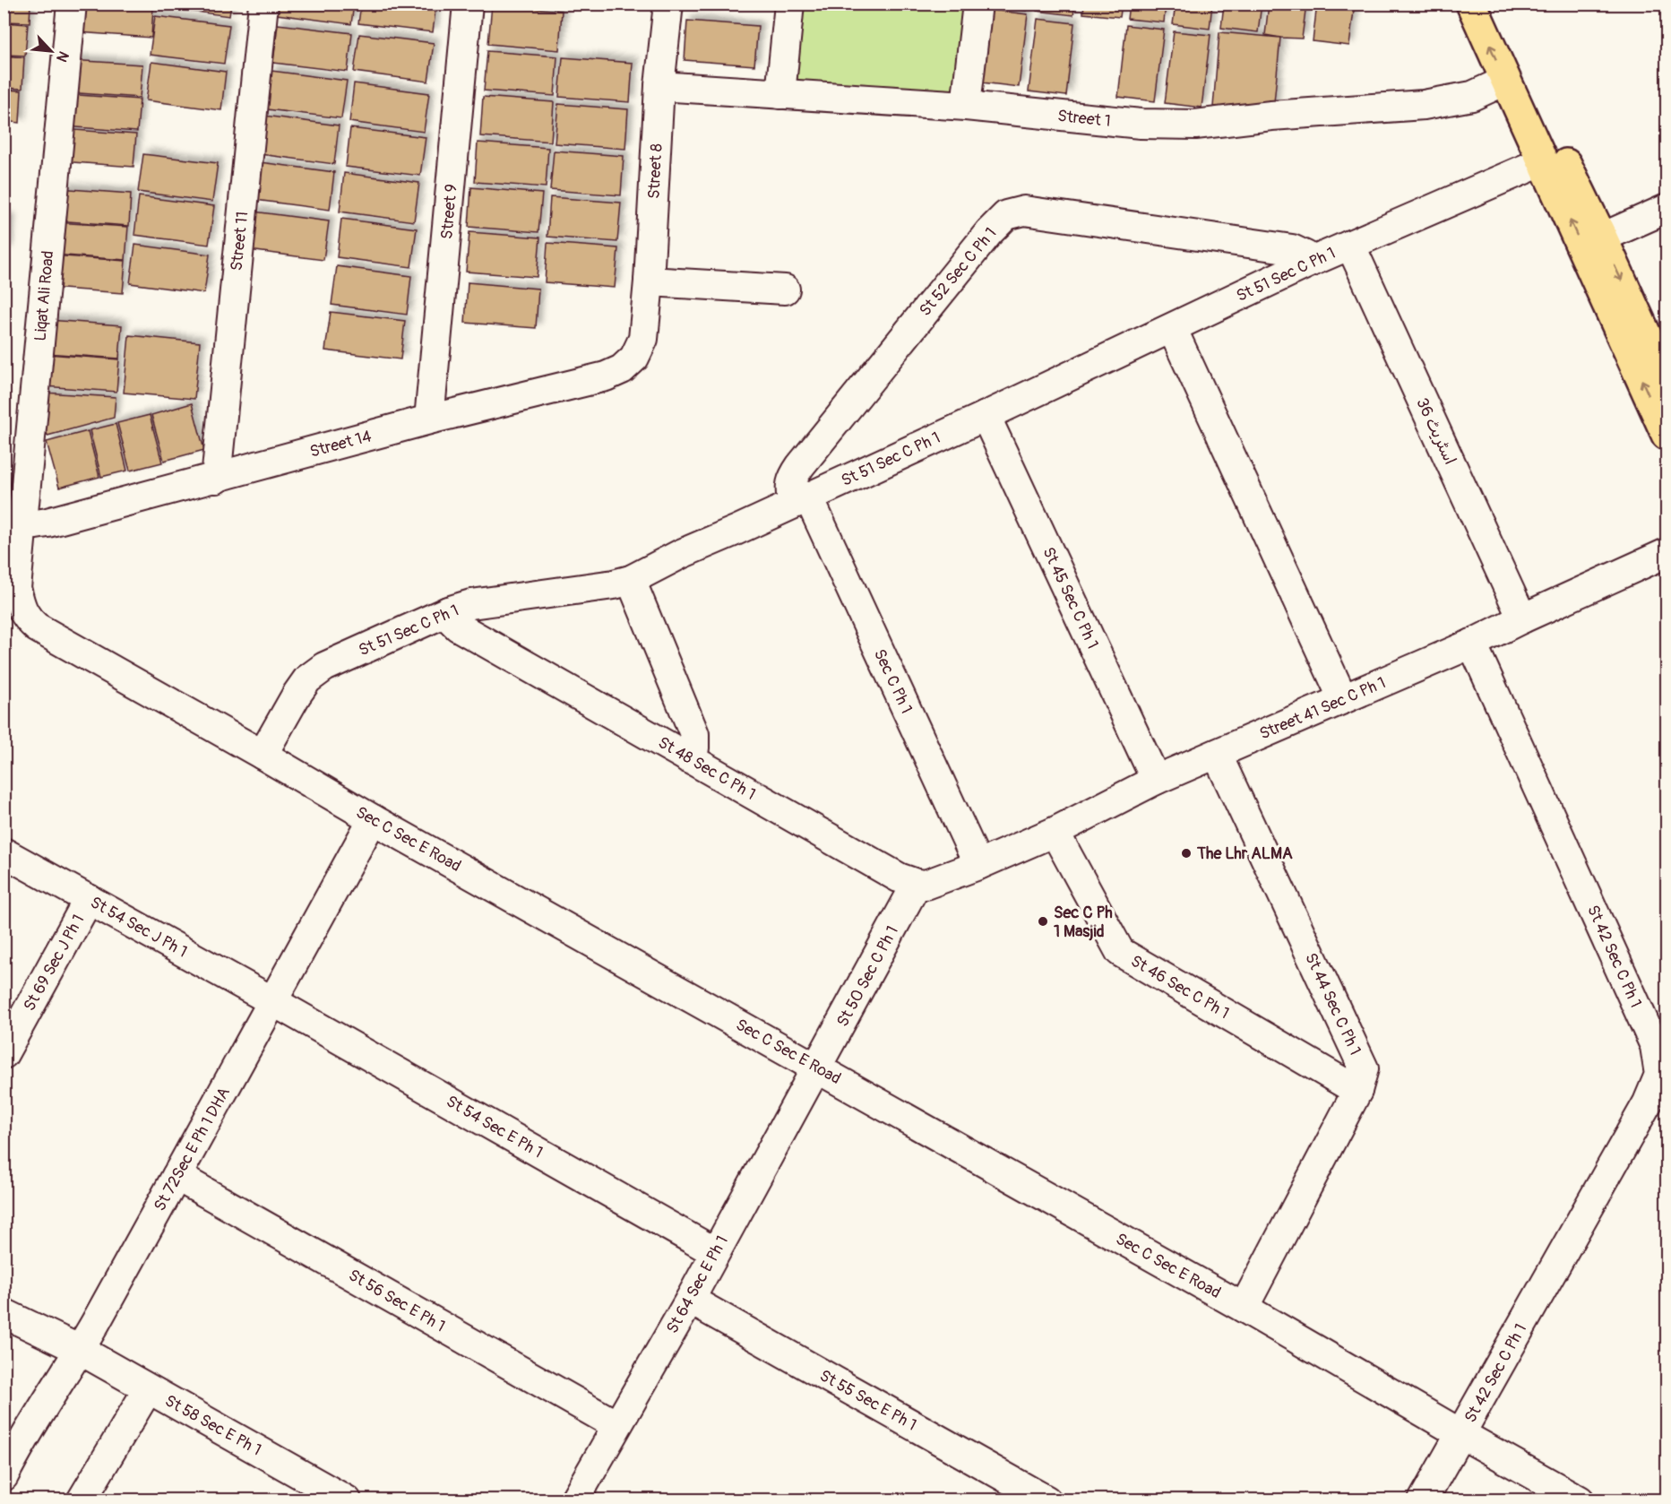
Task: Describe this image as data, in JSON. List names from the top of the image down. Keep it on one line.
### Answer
{"streets":{"street":["Street 1","Street 8","Street 9","Street 11","St 52 Sec C Ph 1","St 51 Sec C Ph 1","Liqat Ali Road","اسٹریٹ 36","Street 14","St 45 Sec C Ph 1","Sec C Ph 1","Street 41 Sec C Ph 1","St 48 Sec C Ph 1","Sec C Sec E Road","St 54 Sec J Ph 1","St 42 Sec C Ph 1","St 69 Sec J Ph 1","St 50 Sec C Ph 1","St 46 Sec C Ph 1","St 44 Sec C Ph 1","St 54 Sec E Ph 1","St 72Sec E Ph 1 DHA","St 64 Sec E Ph 1","St 56 Sec E Ph 1","St 55 Sec E Ph 1","St 58 Sec E Ph 1"]},"crossings":[["Street 1","Street 8"],["Street 8","Street 14"],["Street 9","Street 14"],["Street 11","Street 14"],["St 52 Sec C Ph 1","St 51 Sec C Ph 1"],["St 52 Sec C Ph 1","Sec C Ph 1"],["St 51 Sec C Ph 1","اسٹریٹ 36"],["St 51 Sec C Ph 1","St 45 Sec C Ph 1"],["St 51 Sec C Ph 1","Sec C Ph 1"],["St 51 Sec C Ph 1","St 48 Sec C Ph 1"],["St 51 Sec C Ph 1","Sec C Sec E Road"],["Liqat Ali Road","Street 14"],["Liqat Ali Road","Sec C Sec E Road"],["اسٹریٹ 36","Street 41 Sec C Ph 1"],["St 45 Sec C Ph 1","Street 41 Sec C Ph 1"],["Sec C Ph 1","Street 41 Sec C Ph 1"],["Street 41 Sec C Ph 1","St 42 Sec C Ph 1"],["Street 41 Sec C Ph 1","St 46 Sec C Ph 1"],["Street 41 Sec C Ph 1","St 44 Sec C Ph 1"],["St 48 Sec C Ph 1","St 50 Sec C Ph 1"],["Sec C Sec E Road","St 42 Sec C Ph 1"],["Sec C Sec E Road","St 50 Sec C Ph 1"],["Sec C Sec E Road","St 44 Sec C Ph 1"],["Sec C Sec E Road","St 72Sec E Ph 1 DHA"],["Sec C Sec E Road","St 64 Sec E Ph 1"],["St 54 Sec J Ph 1","St 69 Sec J Ph 1"],["St 54 Sec J Ph 1","St 54 Sec E Ph 1"],["St 54 Sec J Ph 1","St 72Sec E Ph 1 DHA"],["St 50 Sec C Ph 1","St 64 Sec E Ph 1"],["St 46 Sec C Ph 1","St 44 Sec C Ph 1"],["St 54 Sec E Ph 1","St 72Sec E Ph 1 DHA"],["St 54 Sec E Ph 1","St 64 Sec E Ph 1"],["St 72Sec E Ph 1 DHA","St 56 Sec E Ph 1"],["St 72Sec E Ph 1 DHA","St 58 Sec E Ph 1"],["St 64 Sec E Ph 1","St 56 Sec E Ph 1"],["St 64 Sec E Ph 1","St 55 Sec E Ph 1"]],"places":["The Lhr ALMA","Sec C Ph 1 Masjid"],"north":"bottom right"}
